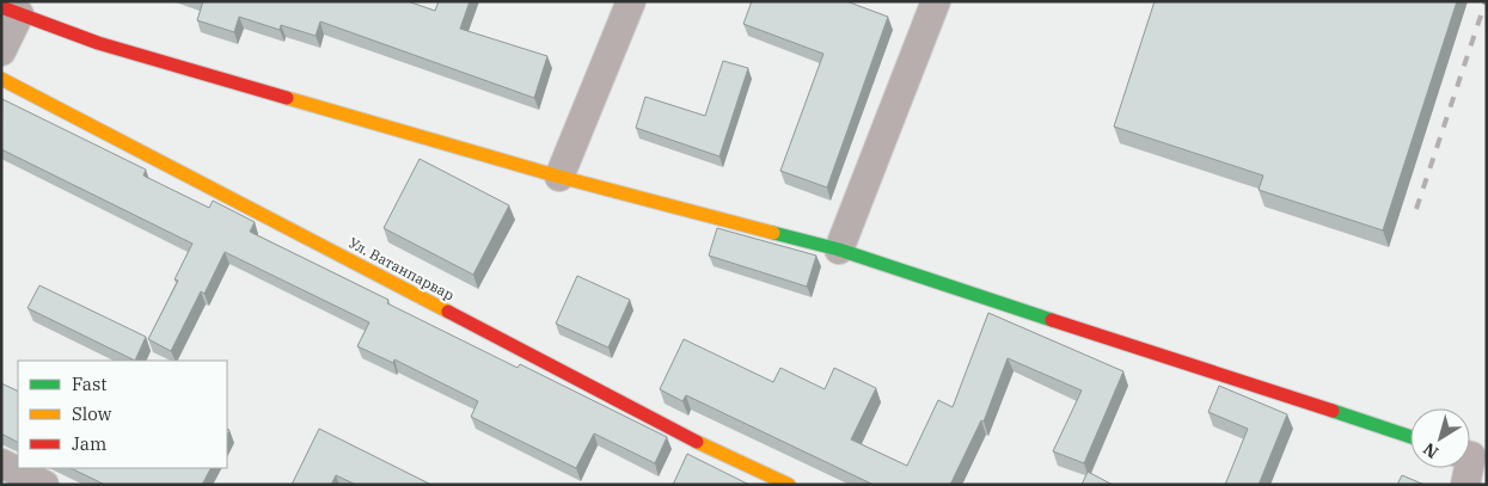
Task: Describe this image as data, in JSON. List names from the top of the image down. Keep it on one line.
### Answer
{"streets":{"street":["Ул. Ватанпарвар"]},"legend":["Fast","Slow","Jam"],"north":"bottom left"}
